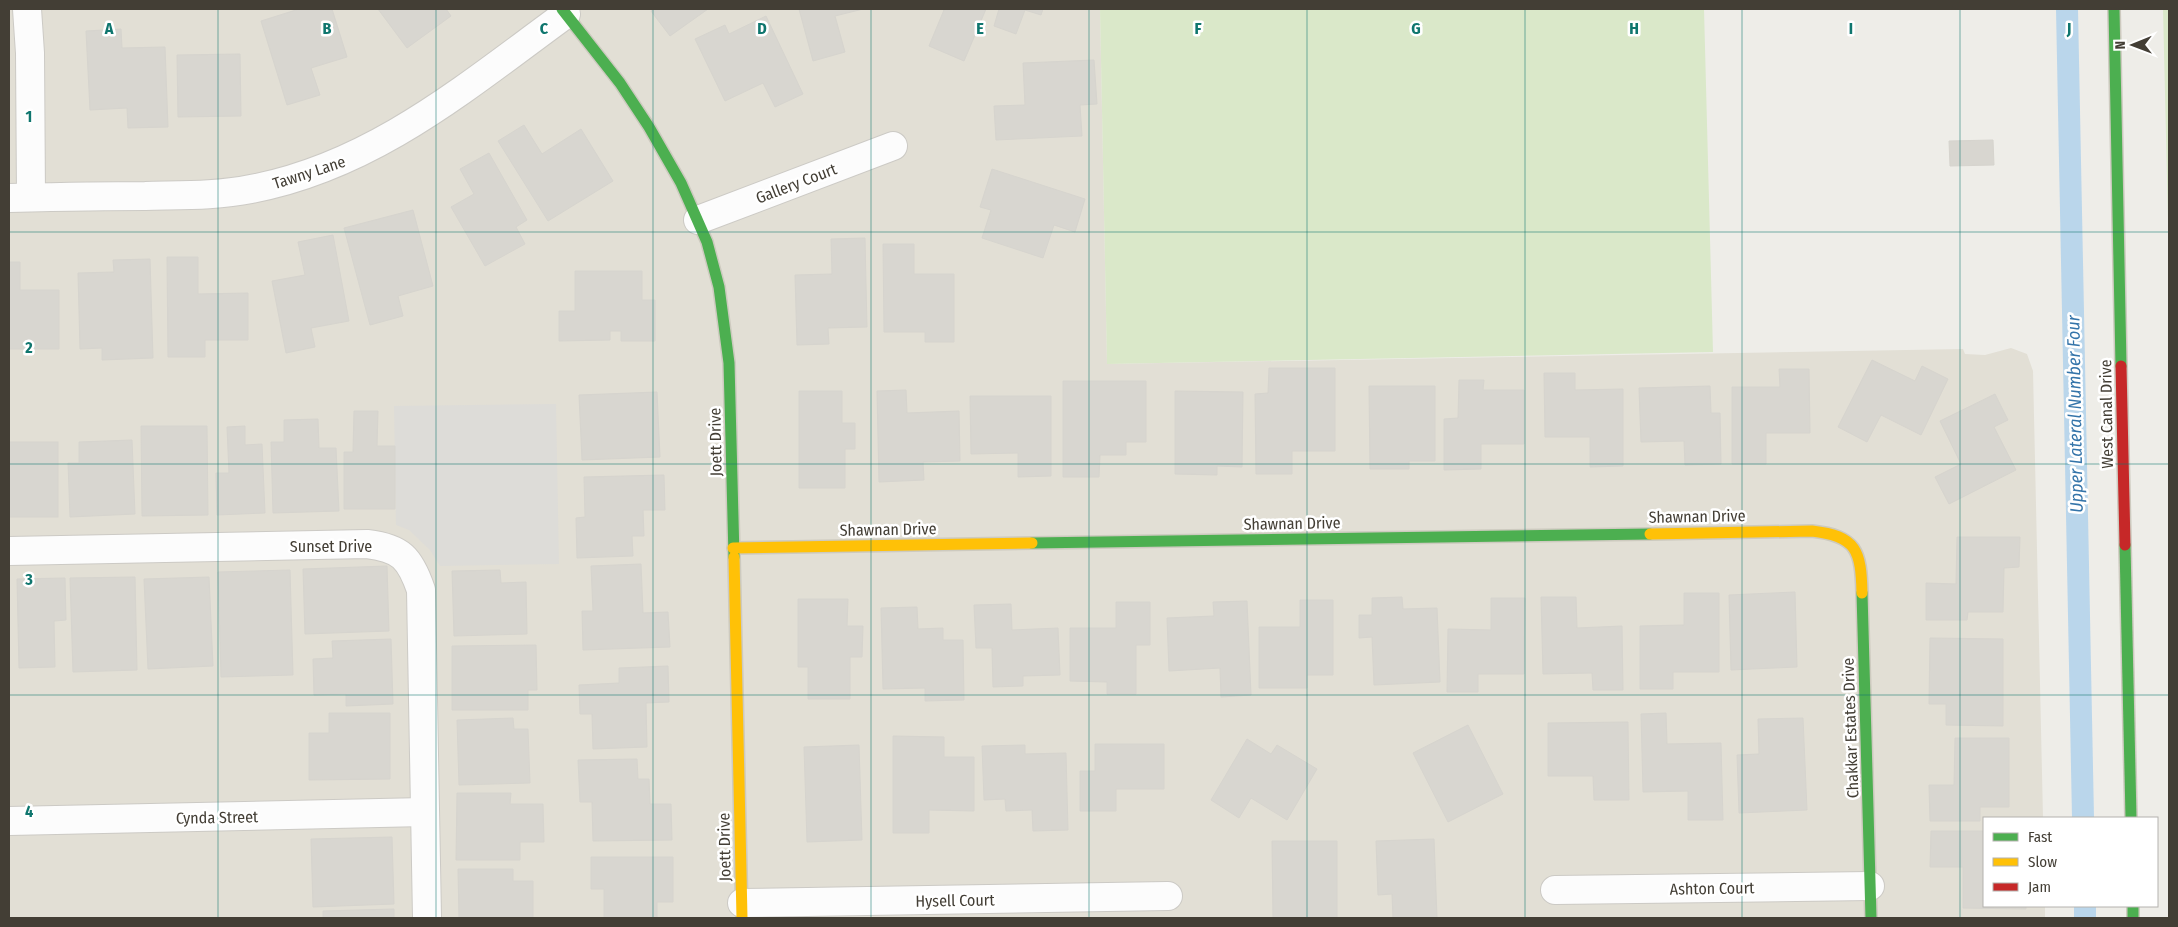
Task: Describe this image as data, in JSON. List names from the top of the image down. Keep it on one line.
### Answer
{"streets":{"street":["Tawny Lane","Gallery Court","West Canal Drive","Joett Drive","Shawnan Drive","Sunset Drive","Chakkar Estates Drive","Cynda Street","Ashton Court","Hysell Court"]},"crossings":[["Tawny Lane","Joett Drive"],["Gallery Court","Joett Drive"],["Joett Drive","Shawnan Drive"],["Joett Drive","Hysell Court"],["Shawnan Drive","Chakkar Estates Drive"],["Sunset Drive","Cynda Street"],["Chakkar Estates Drive","Ashton Court"]],"water":["Upper Lateral Number Four"],"legend":["Fast","Slow","Jam"],"north":"left","grid":{"columns":["A","B","C","D","E","F","G","H","I","J"],"rows":["1","2","3","4"]}}
